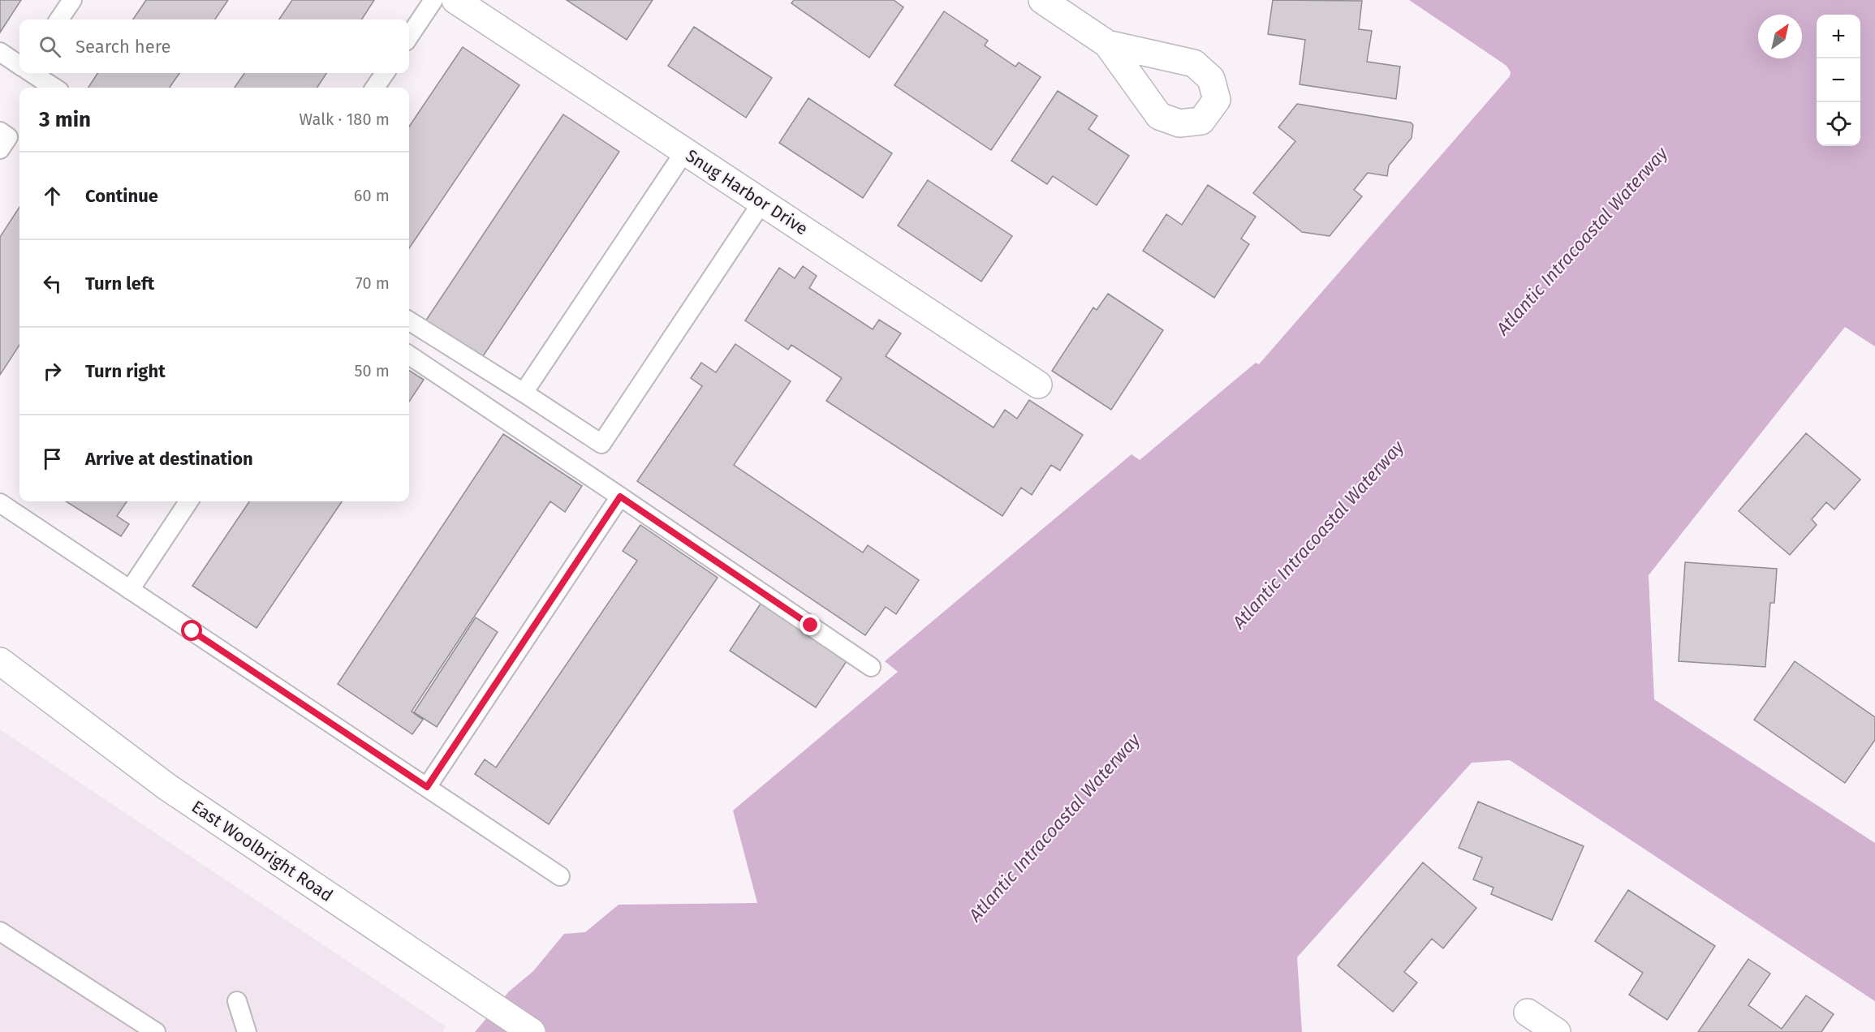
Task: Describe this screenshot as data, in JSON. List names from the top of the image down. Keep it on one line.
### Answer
{"streets":{"street":["Snug Harbor Drive","East Woolbright Road"]},"water":["Atlantic Intracoastal Waterway"],"north":"top right","page":{"map_buttons":["+","−"],"search":"Search here","heading":["3 min","Walk · 180 m"],"list":[["Continue","60 m"],["Turn left","70 m"],["Turn right","50 m"],"Arrive at destination"]}}
